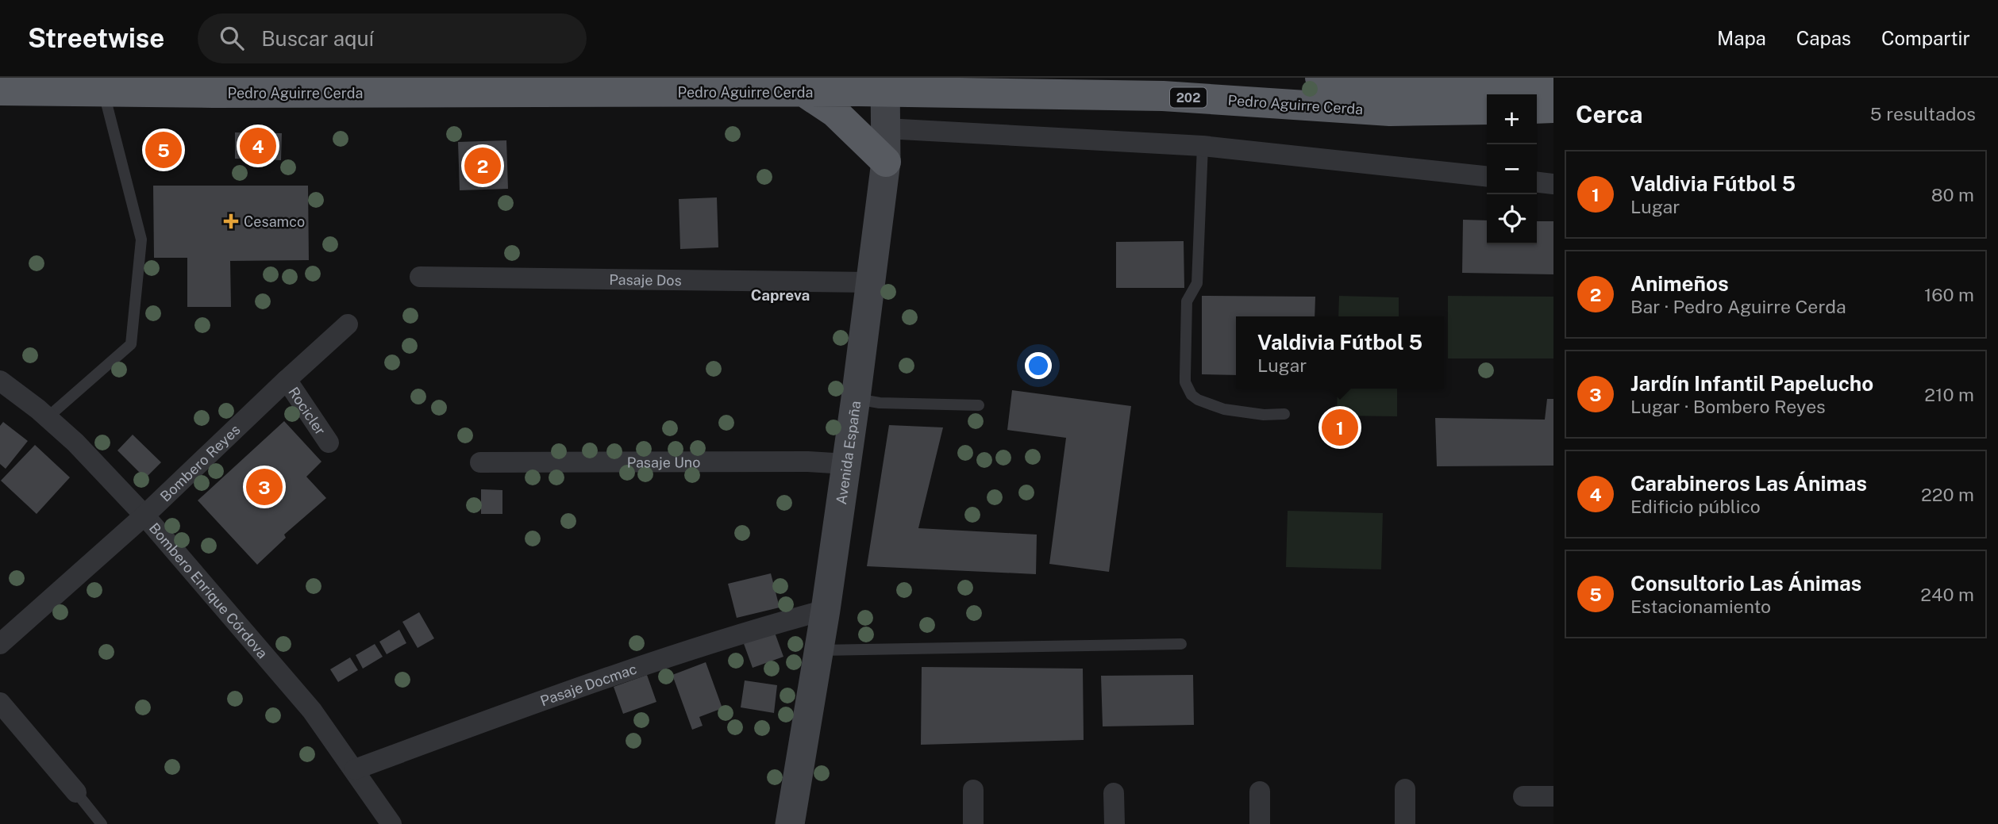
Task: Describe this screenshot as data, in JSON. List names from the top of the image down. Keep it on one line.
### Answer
{"streets":{"highway":["Pedro Aguirre Cerda","202"],"main road":["Avenida España"],"street":["Pasaje Dos","Rocicler","Bombero Reyes","Pasaje Uno","Bombero Enrique Córdova","Pasaje Docmac"]},"crossings":[["Pedro Aguirre Cerda","Avenida España"],["Pasaje Dos","Avenida España"],["Rocicler","Bombero Reyes"],["Avenida España","Pasaje Uno"],["Avenida España","Pasaje Docmac"],["Bombero Reyes","Bombero Enrique Córdova"],["Bombero Enrique Córdova","Pasaje Docmac"]],"districts":["Capreva"],"places":{"health":["Cesamco"]},"page":{"header":"Streetwise","search":"Buscar aquí","nav":["Mapa","Capas","Compartir"],"heading":["Cerca","5 resultados"],"map_buttons":["+","−"],"pins":["4","5","2","1","3"],"list":[{"mark":"1","name":"Valdivia Fútbol 5","note":"Lugar","value":"80 m"},{"mark":"2","name":"Animeños","note":"Bar · Pedro Aguirre Cerda","value":"160 m"},{"mark":"3","name":"Jardín Infantil Papelucho","note":"Lugar · Bombero Reyes","value":"210 m"},{"mark":"4","name":"Carabineros Las Ánimas","note":"Edificio público","value":"220 m"},{"mark":"5","name":"Consultorio Las Ánimas","note":"Estacionamiento","value":"240 m"}],"popup":["Valdivia Fútbol 5","Lugar"]}}
